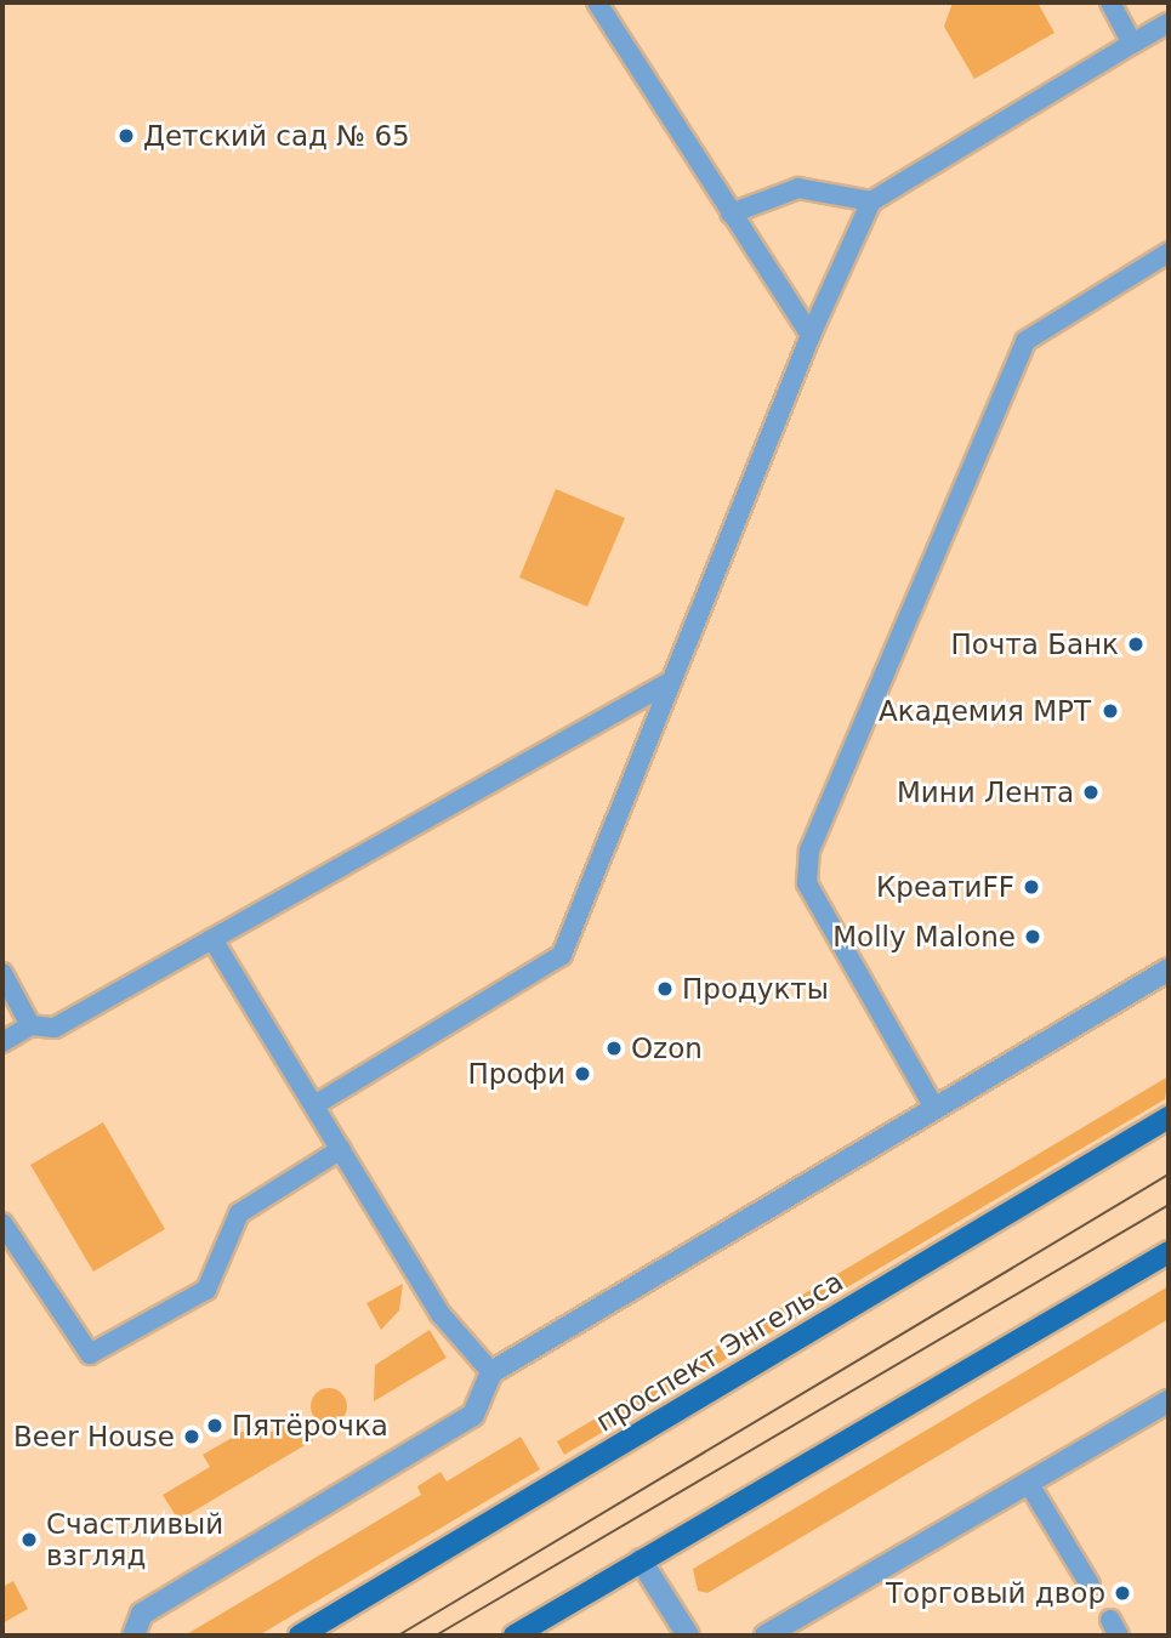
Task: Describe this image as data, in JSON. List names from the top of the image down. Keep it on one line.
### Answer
{"streets":{"main road":["проспект Энгельса"]},"places":["Детский сад № 65","Почта Банк","Академия МРТ","Мини Лента","КреатиFF","Molly Malone","Продукты","Ozon","Профи","Пятёрочка","Beer House","Счастливый взгляд","Торговый двор"]}
